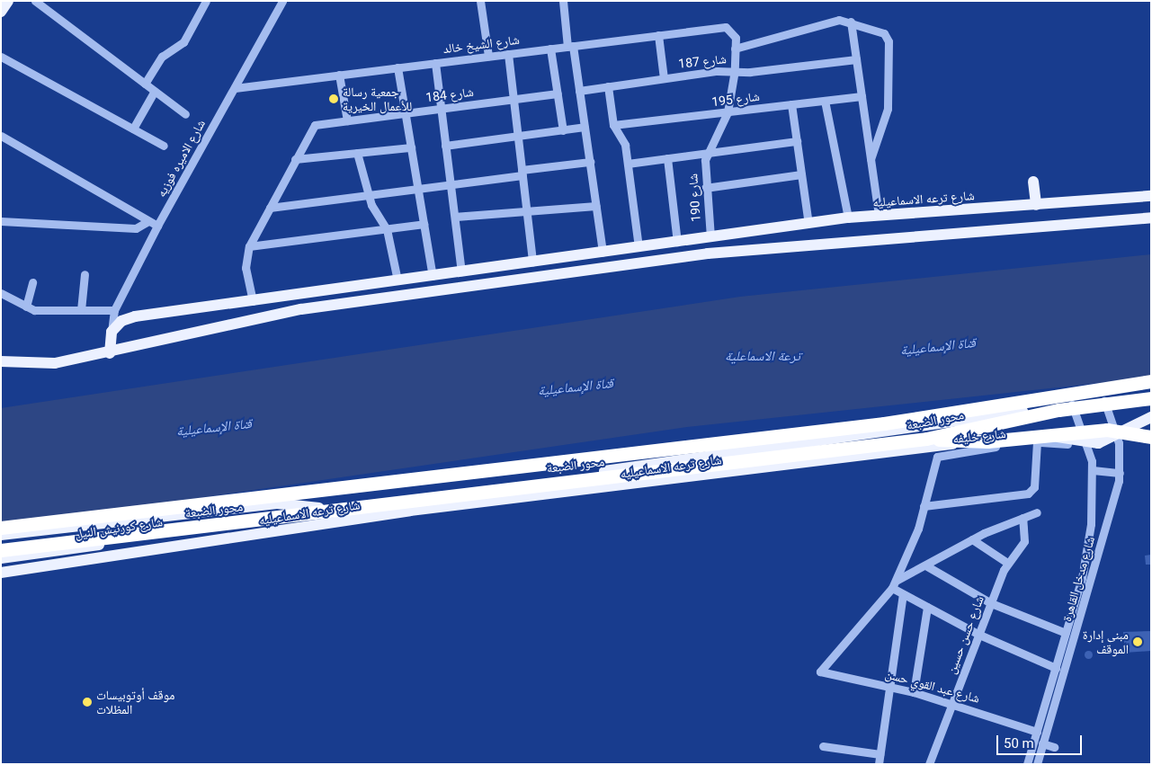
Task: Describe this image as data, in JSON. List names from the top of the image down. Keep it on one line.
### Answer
{"streets":{"highway":["محور الضبعة"],"main road":["شارع ترعه الاسماعيليه","شارع كورنيش النيل"],"street":["شارع الشيخ خالد","شارع 187","شارع 184","شارع 195","شارع الاميره فوزيه","شارع 190","شارع خليفه","شارع مدخل القاهرة","شارع حسن حسين","شارع عبد القوي حسن"]},"crossings":[["شارع الشيخ خالد","شارع الاميره فوزيه"],["شارع الشيخ خالد","شارع 190"],["شارع 187","شارع 190"],["شارع 195","شارع 190"],["شارع الاميره فوزيه","شارع ترعه الاسماعيليه"],["شارع 190","شارع ترعه الاسماعيليه"],["شارع ترعه الاسماعيليه","شارع خليفه"],["شارع ترعه الاسماعيليه","شارع كورنيش النيل"],["شارع ترعه الاسماعيليه","شارع مدخل القاهرة"],["شارع خليفه","شارع مدخل القاهرة"],["شارع خليفه","شارع عبد القوي حسن"],["شارع مدخل القاهرة","شارع عبد القوي حسن"],["شارع حسن حسين","شارع عبد القوي حسن"]],"water":["قناة الإسماعيلية","ترعة الاسماعلية"],"places":["جمعية رسالة للأعمال الخيرية","مبنى إدارة الموقف","موقف أوتوبيسات المظلات"],"scale_bar":"50 m"}
